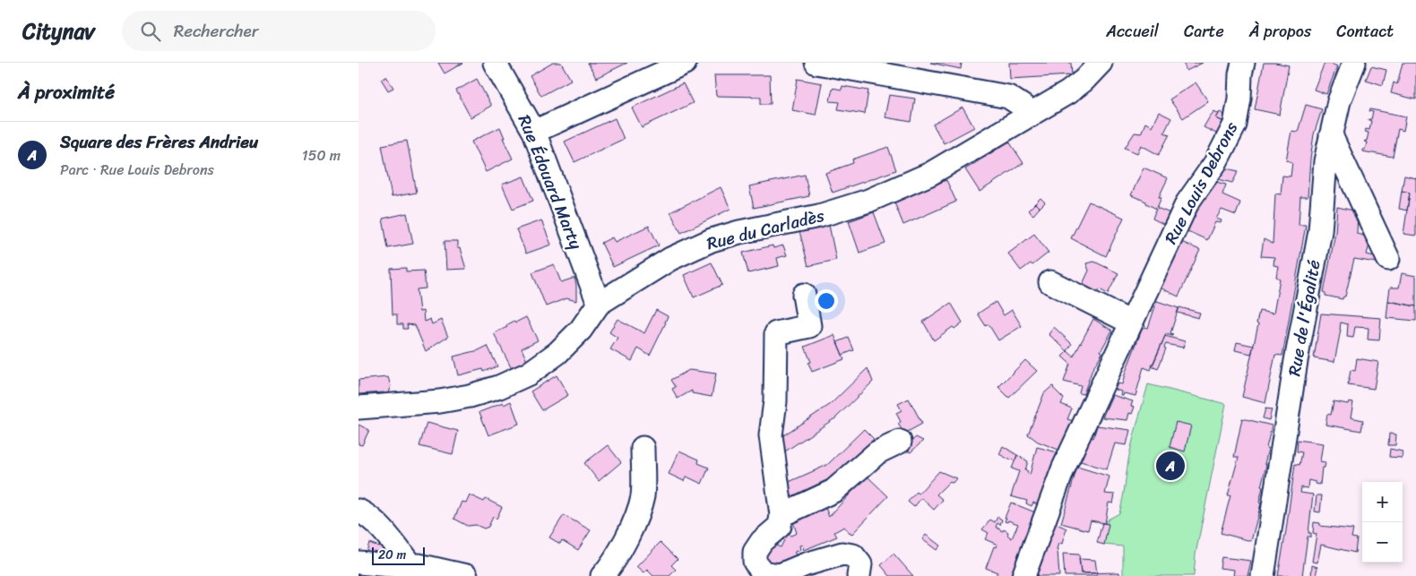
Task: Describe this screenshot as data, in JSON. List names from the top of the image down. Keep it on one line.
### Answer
{"streets":{"street":["Rue Édouard Marty","Rue Louis Debrons","Rue du Carladès","Rue de l'Égalité"]},"crossings":[["Rue Édouard Marty","Rue du Carladès"]],"scale_bar":"20 m","page":{"header":"Citynav","search":"Rechercher","nav":["Accueil","Carte","À propos","Contact"],"heading":"À proximité","list":[{"mark":"A","name":"Square des Frères Andrieu","note":"Parc · Rue Louis Debrons","value":"150 m"}],"pins":"A","map_buttons":["+","−"],"scale":"20 m"}}
